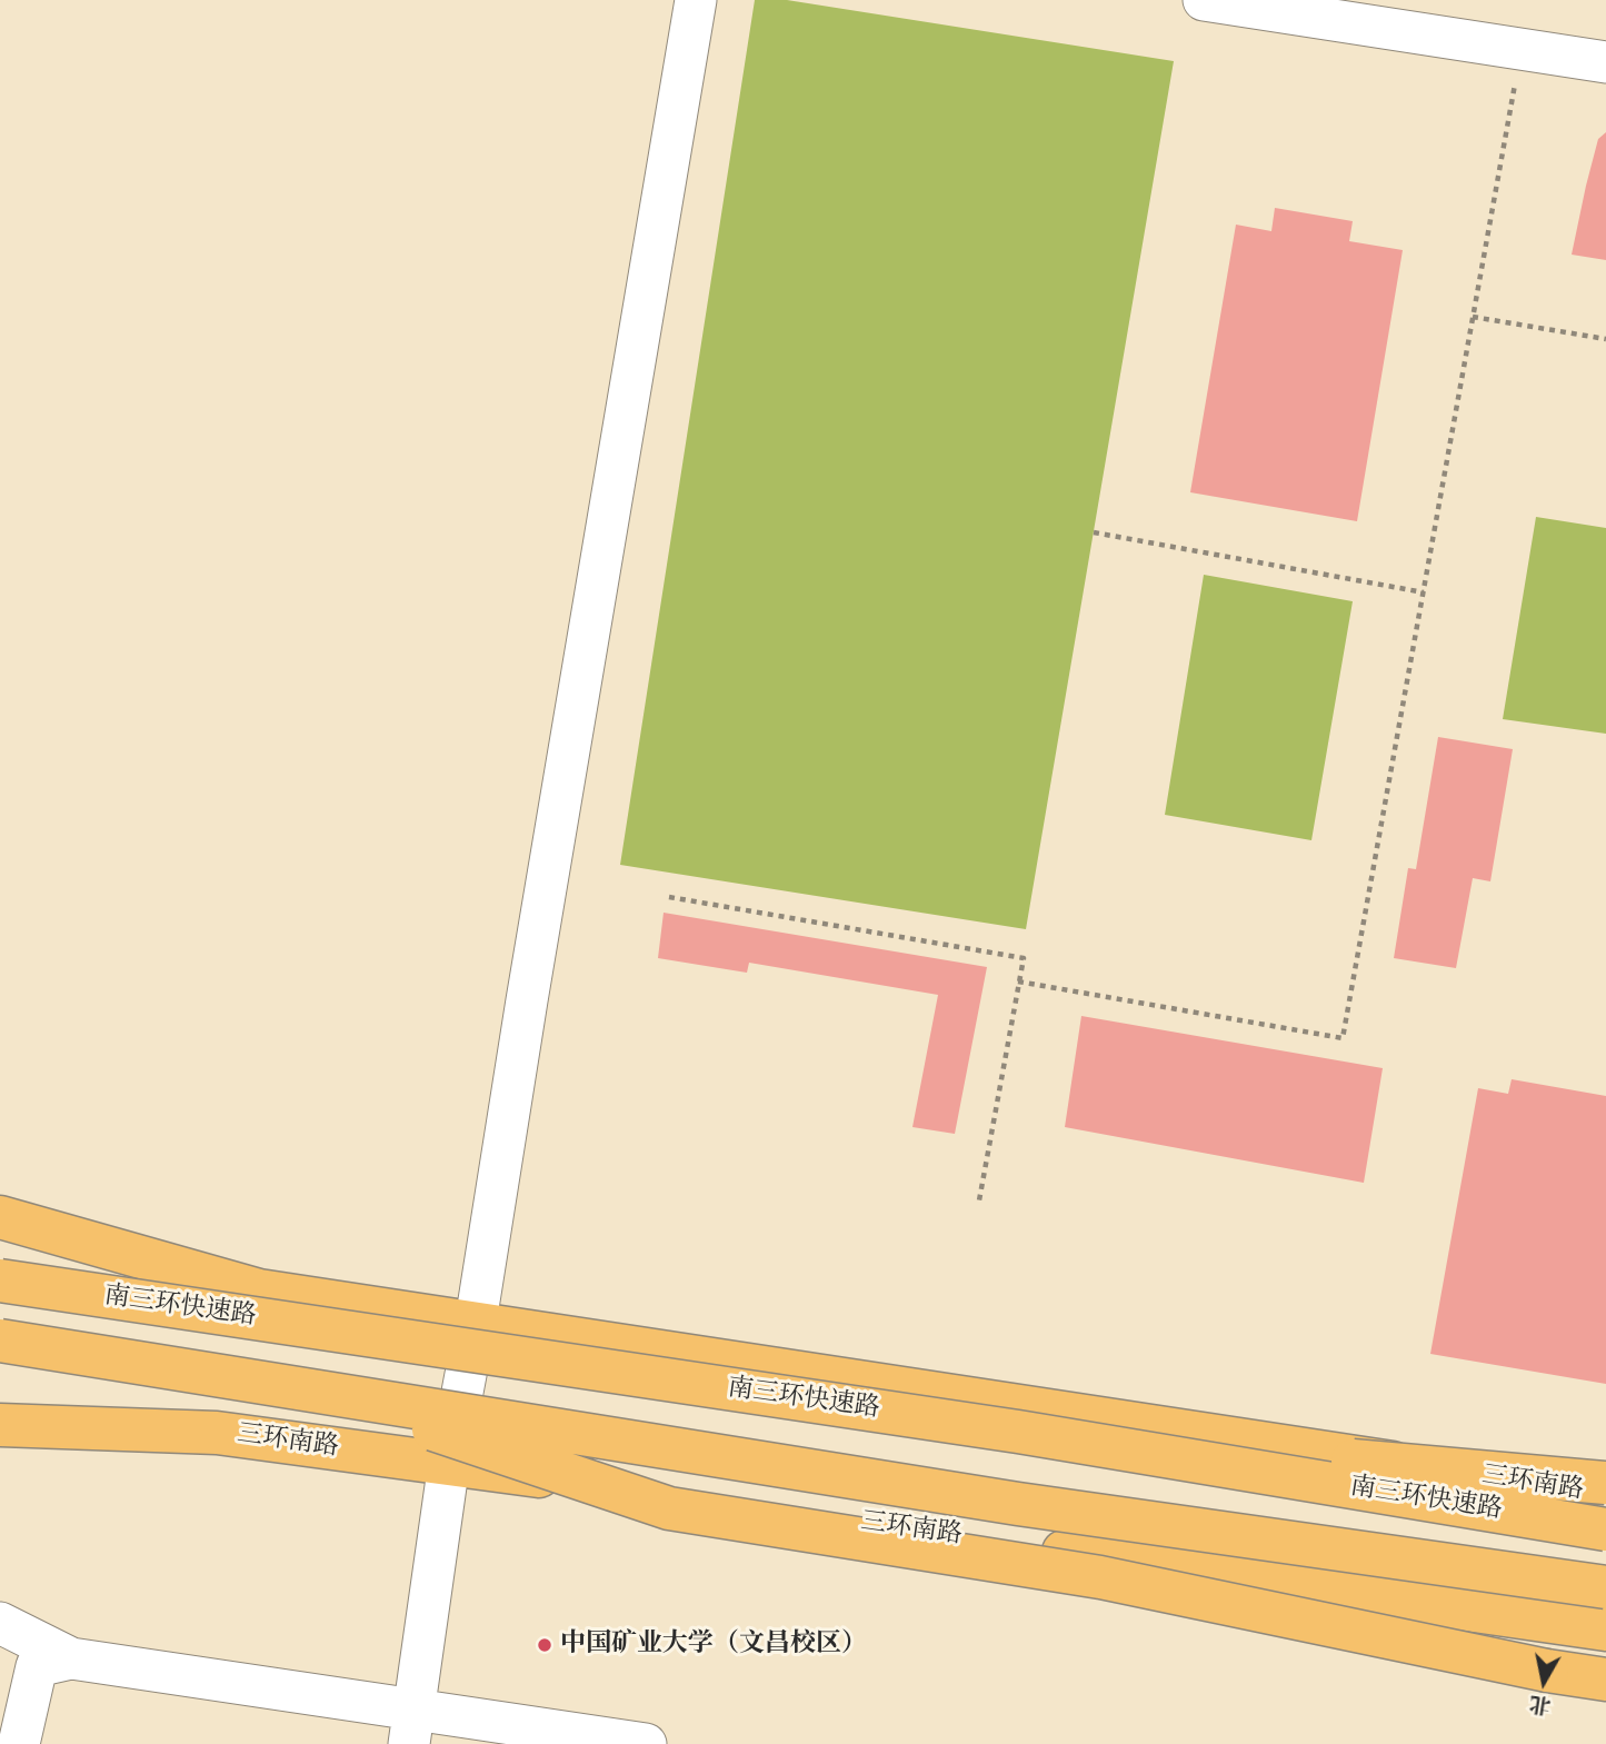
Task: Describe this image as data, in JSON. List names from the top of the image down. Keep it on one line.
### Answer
{"streets":{"main road":["南三环快速路","三环南路"]},"places":["中国矿业大学（文昌校区）"],"north":"bottom"}
